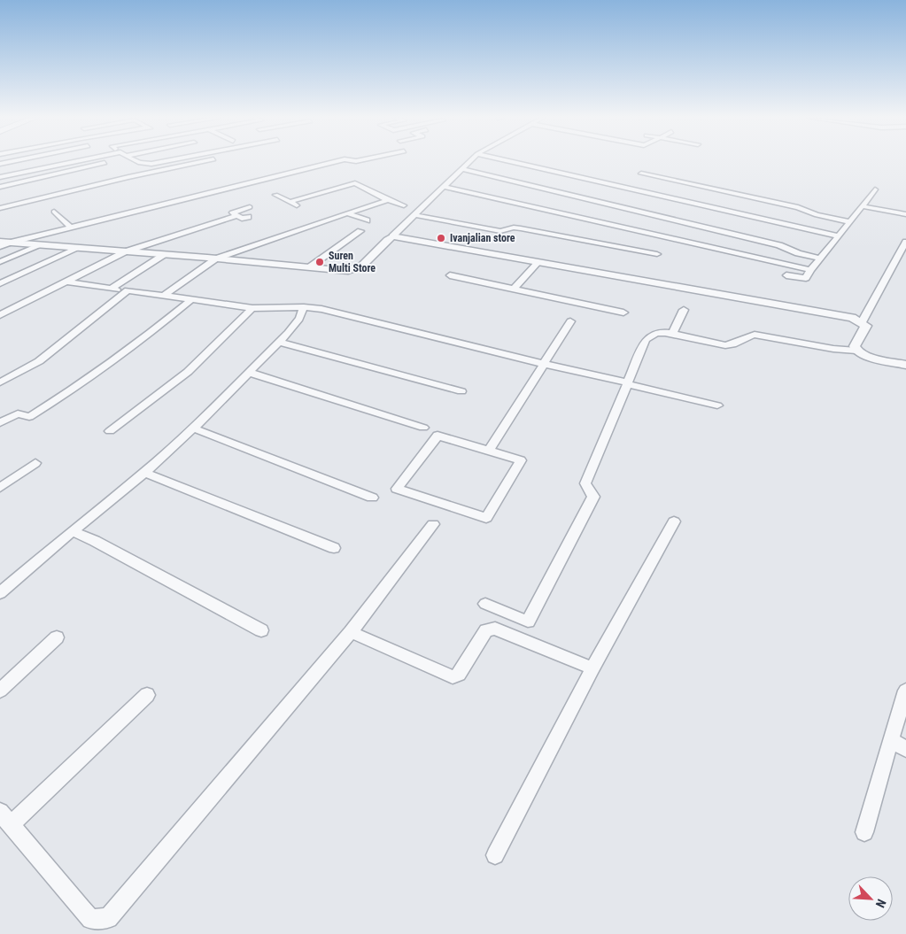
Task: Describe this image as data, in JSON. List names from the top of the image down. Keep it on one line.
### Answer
{"places":["Ivanjalian store","Suren Multi Store"],"north":"bottom right"}
